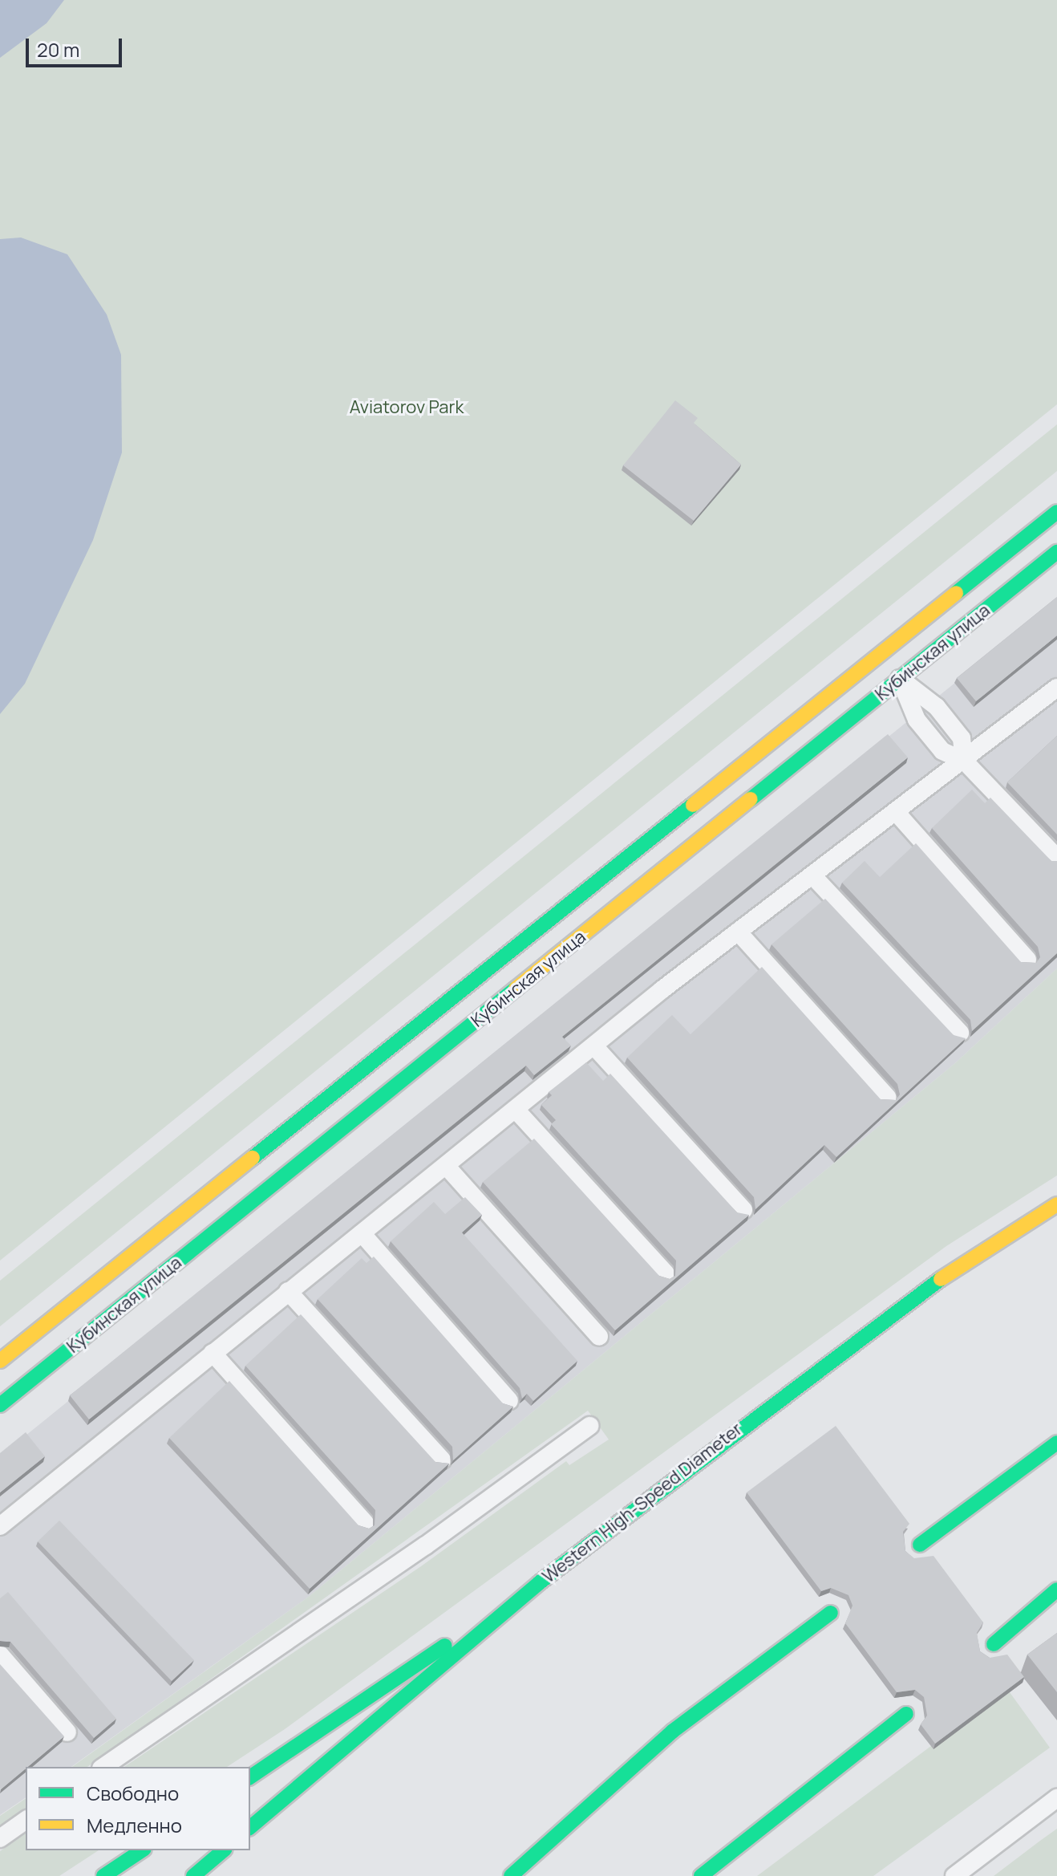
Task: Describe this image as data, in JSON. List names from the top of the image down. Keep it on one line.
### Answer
{"streets":{"main road":["Кубинская улица","Western High-Speed Diameter"]},"parks":["Aviatorov Park"],"legend":["Свободно","Медленно"],"scale_bar":"20 m"}
